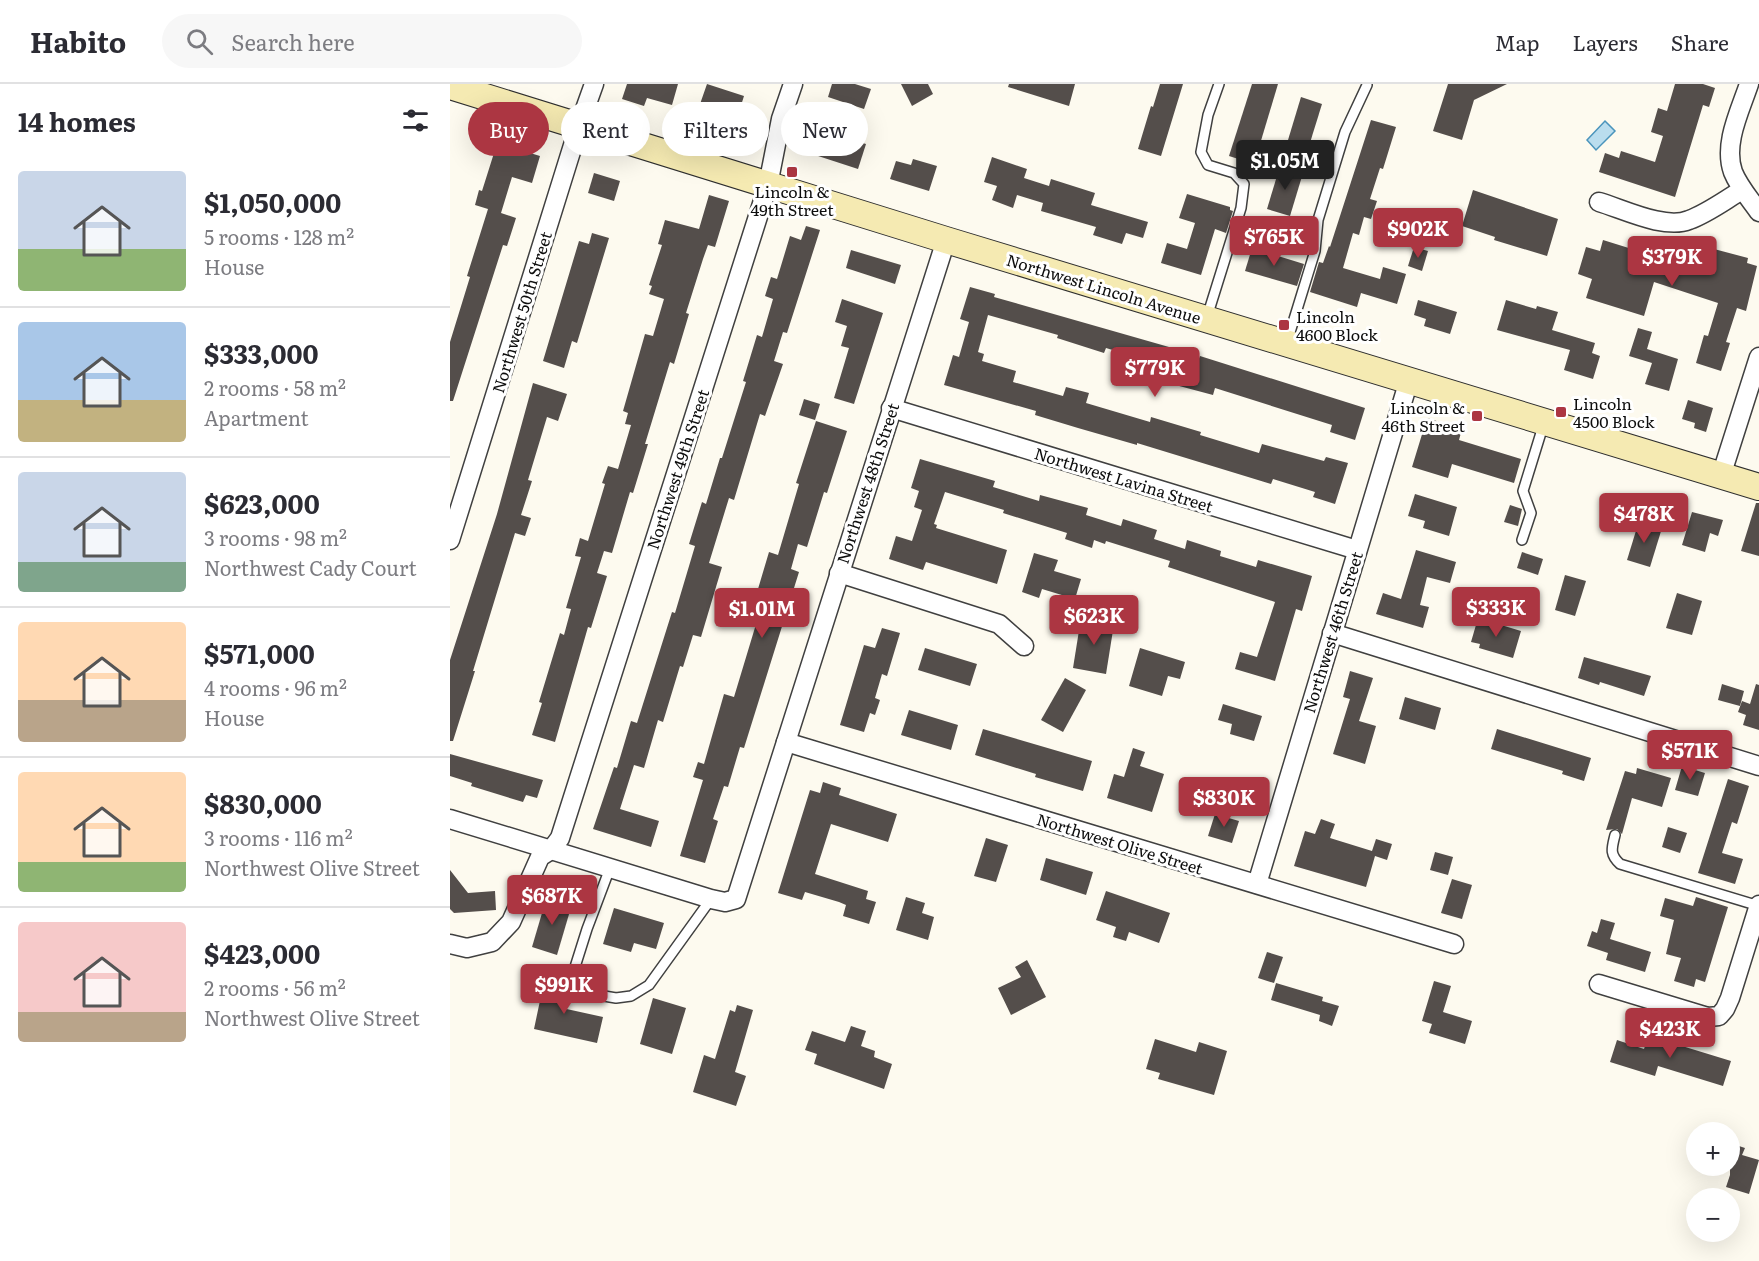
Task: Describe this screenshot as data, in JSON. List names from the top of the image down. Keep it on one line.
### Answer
{"streets":{"street":["Northwest Lincoln Avenue","Northwest 50th Street","Northwest 49th Street","Northwest Lavina Street","Northwest 48th Street","Northwest 46th Street","Northwest Olive Street"]},"crossings":[["Northwest Lincoln Avenue","Northwest 49th Street"],["Northwest Lincoln Avenue","Northwest 48th Street"],["Northwest Lincoln Avenue","Northwest 46th Street"],["Northwest Lavina Street","Northwest 48th Street"],["Northwest Lavina Street","Northwest 46th Street"],["Northwest 48th Street","Northwest Olive Street"],["Northwest 46th Street","Northwest Olive Street"]],"places":{"transit":["Lincoln & 49th Street","Lincoln 4600 Block","Lincoln 4500 Block","Lincoln & 46th Street"]},"page":{"header":"Habito","search":"Search here","nav":["Map","Layers","Share"],"heading":"14 homes","chip":["Buy","Rent","Filters","New"],"price":["$1.05M","$902K","$765K","$379K","$779K","$478K","$333K","$1.01M","$623K","$571K","$830K","$687K","$991K","$423K"],"list":[{"name":"$1,050,000","note":"5 rooms · 128 m² · House"},{"name":"$333,000","note":"2 rooms · 58 m² · Apartment"},{"name":"$623,000","note":"3 rooms · 98 m² · Northwest Cady Court"},{"name":"$571,000","note":"4 rooms · 96 m² · House"},{"name":"$830,000","note":"3 rooms · 116 m² · Northwest Olive Street"},{"name":"$423,000","note":"2 rooms · 56 m² · Northwest Olive Street"}],"map_buttons":["+","−"]}}
